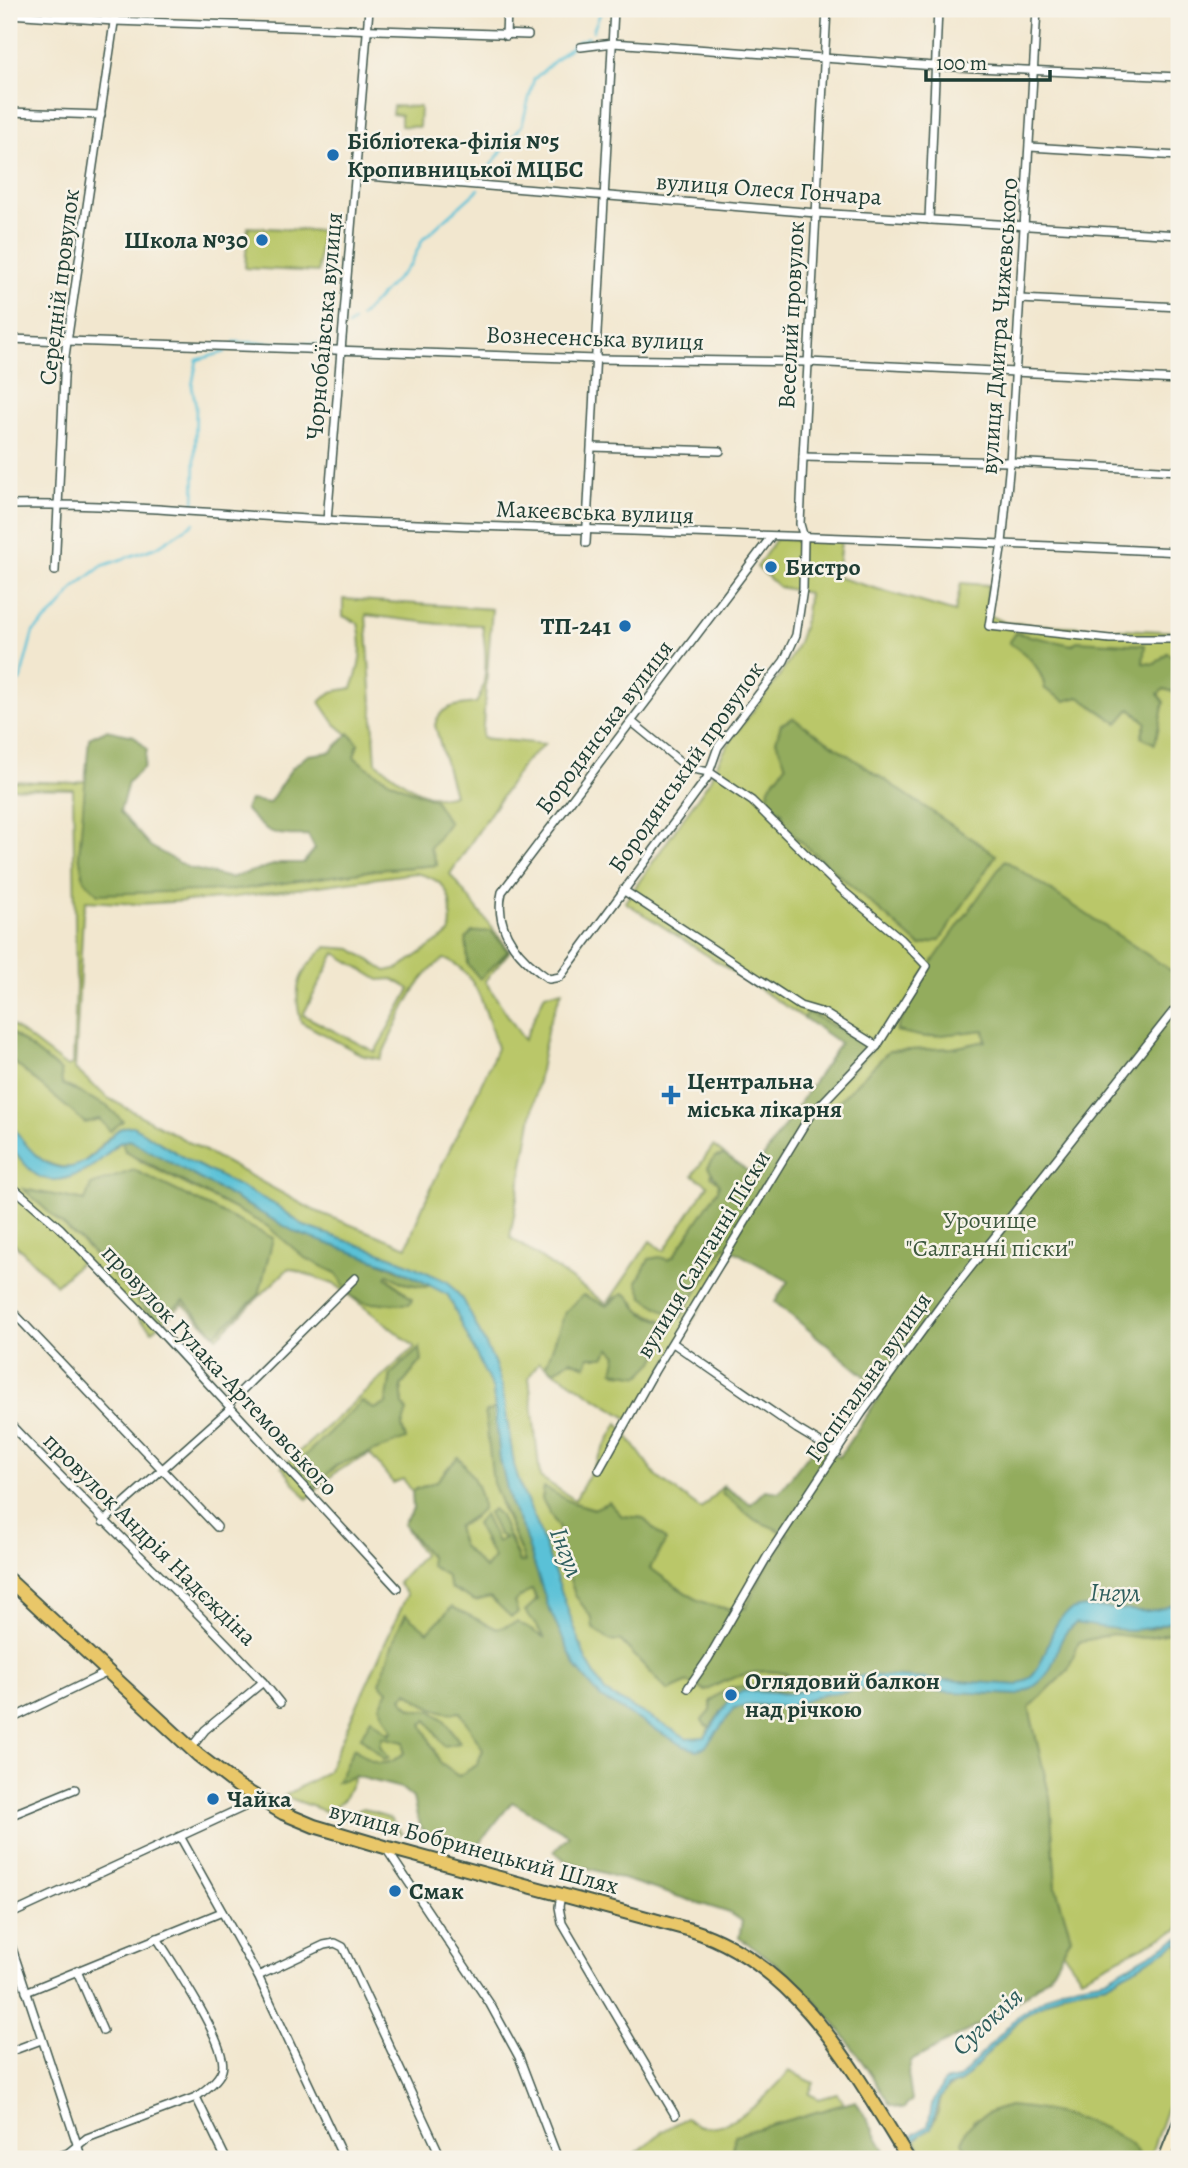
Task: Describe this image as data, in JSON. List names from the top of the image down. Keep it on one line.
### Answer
{"streets":{"main road":["вулиця Бобринецький Шлях"],"street":["вулиця Олеся Гончара","Середній провулок","Веселий провулок","Чорнобаївська вулиця","вулиця Дмитра Чижевського","Вознесенська вулиця","Макеєвська вулиця","Бородянська вулиця","Бородянський провулок","вулиця Салганні Піски","провулок Гулака-Артемовського","Госпітальна вулиця","провулок Андрія Надєждіна"]},"crossings":[["вулиця Олеся Гончара","Веселий провулок"],["вулиця Олеся Гончара","Чорнобаївська вулиця"],["вулиця Олеся Гончара","вулиця Дмитра Чижевського"],["Середній провулок","Вознесенська вулиця"],["Середній провулок","Макеєвська вулиця"],["Веселий провулок","Вознесенська вулиця"],["Веселий провулок","Макеєвська вулиця"],["Веселий провулок","Бородянський провулок"],["Чорнобаївська вулиця","Вознесенська вулиця"],["Чорнобаївська вулиця","Макеєвська вулиця"],["вулиця Дмитра Чижевського","Вознесенська вулиця"],["вулиця Дмитра Чижевського","Макеєвська вулиця"],["Макеєвська вулиця","Бородянська вулиця"],["Макеєвська вулиця","Бородянський провулок"],["Бородянська вулиця","Бородянський провулок"],["Бородянський провулок","вулиця Салганні Піски"],["провулок Андрія Надєждіна","вулиця Бобринецький Шлях"]],"water":["Інгул","Сугоклія"],"parks":["Урочище \"Салганні піски\""],"places":{"other":["Бібліотека-філія №5 Кропивницької МЦБС","Школа №30","Бистро","ТП-241","Оглядовий балкон над річкою","Чайка","Смак"],"health":["Центральна міська лікарня"]},"scale_bar":"100 m"}
